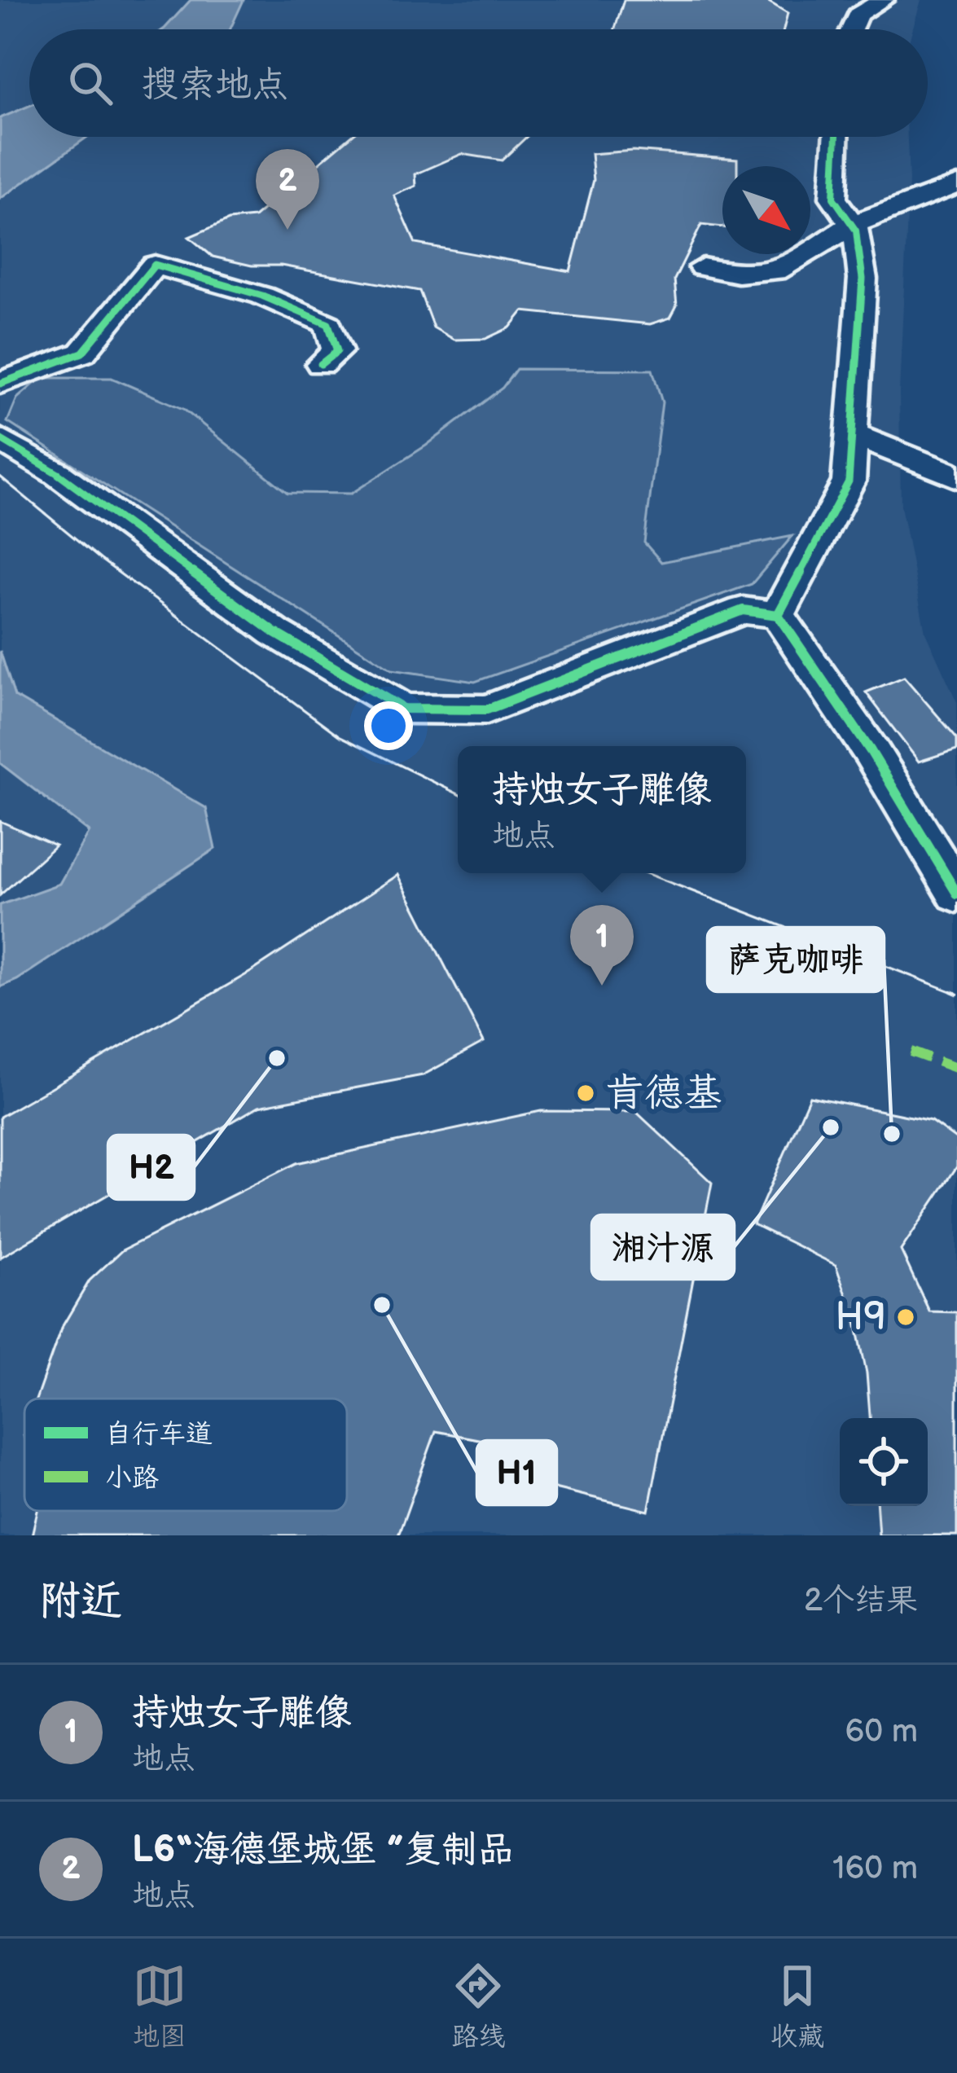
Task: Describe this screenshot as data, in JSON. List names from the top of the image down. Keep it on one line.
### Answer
{"places":["H2","肯德基","湘汁源","萨克咖啡","H1","H9"],"legend":["自行车道","小路"],"north":"bottom right","page":{"search":"搜索地点","pins":["2","1"],"popup":["持烛女子雕像","地点"],"heading":["附近","2个结果"],"list":[{"mark":"1","name":"持烛女子雕像","note":"地点","value":"60 m"},{"mark":"2","name":"L6“海德堡城堡 ”复制品","note":"地点","value":"160 m"}],"nav":["地图","路线","收藏"]}}
